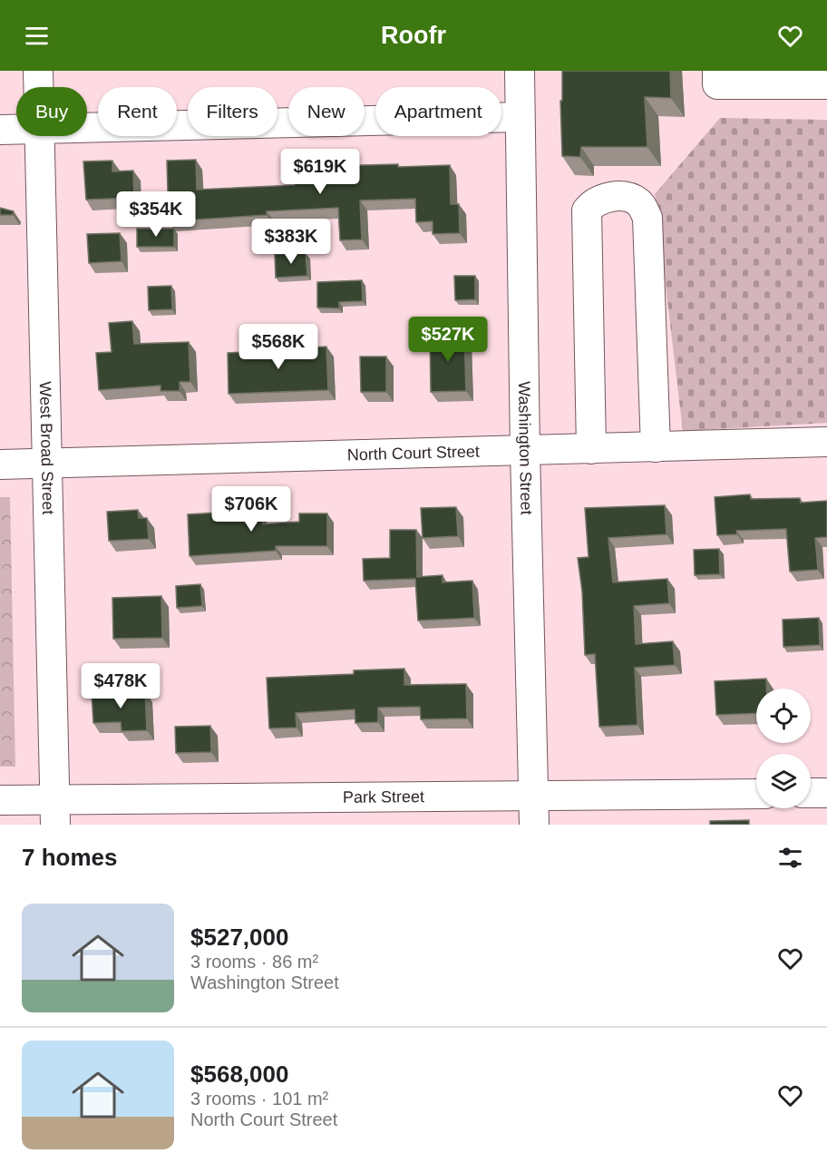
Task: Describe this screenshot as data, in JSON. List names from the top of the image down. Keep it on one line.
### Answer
{"streets":{"street":["West Broad Street","Washington Street","North Court Street","Park Street"]},"crossings":[["West Broad Street","North Court Street"],["West Broad Street","Park Street"],["Washington Street","North Court Street"],["Washington Street","Park Street"]],"page":{"header":"Roofr","chip":["Buy","Rent","Filters","New","Apartment"],"price":["$619K","$354K","$383K","$527K","$568K","$706K","$478K"],"heading":"7 homes","list":[{"name":"$527,000","note":"3 rooms · 86 m² · Washington Street"},{"name":"$568,000","note":"3 rooms · 101 m² · North Court Street"}]}}
